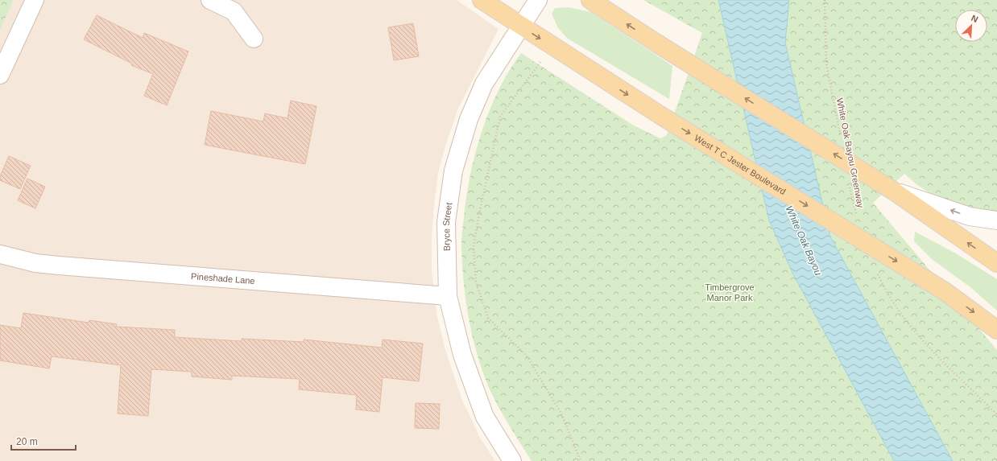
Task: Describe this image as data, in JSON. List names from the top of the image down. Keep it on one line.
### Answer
{"streets":{"main road":["West T C Jester Boulevard"],"street":["Bryce Street","Pineshade Lane"],"path":["White Oak Bayou Greenway"]},"crossings":[["West T C Jester Boulevard","Bryce Street"],["Bryce Street","Pineshade Lane"]],"water":["White Oak Bayou"],"parks":["Timbergrove Manor Park"],"scale_bar":"20 m","north":"top right"}
